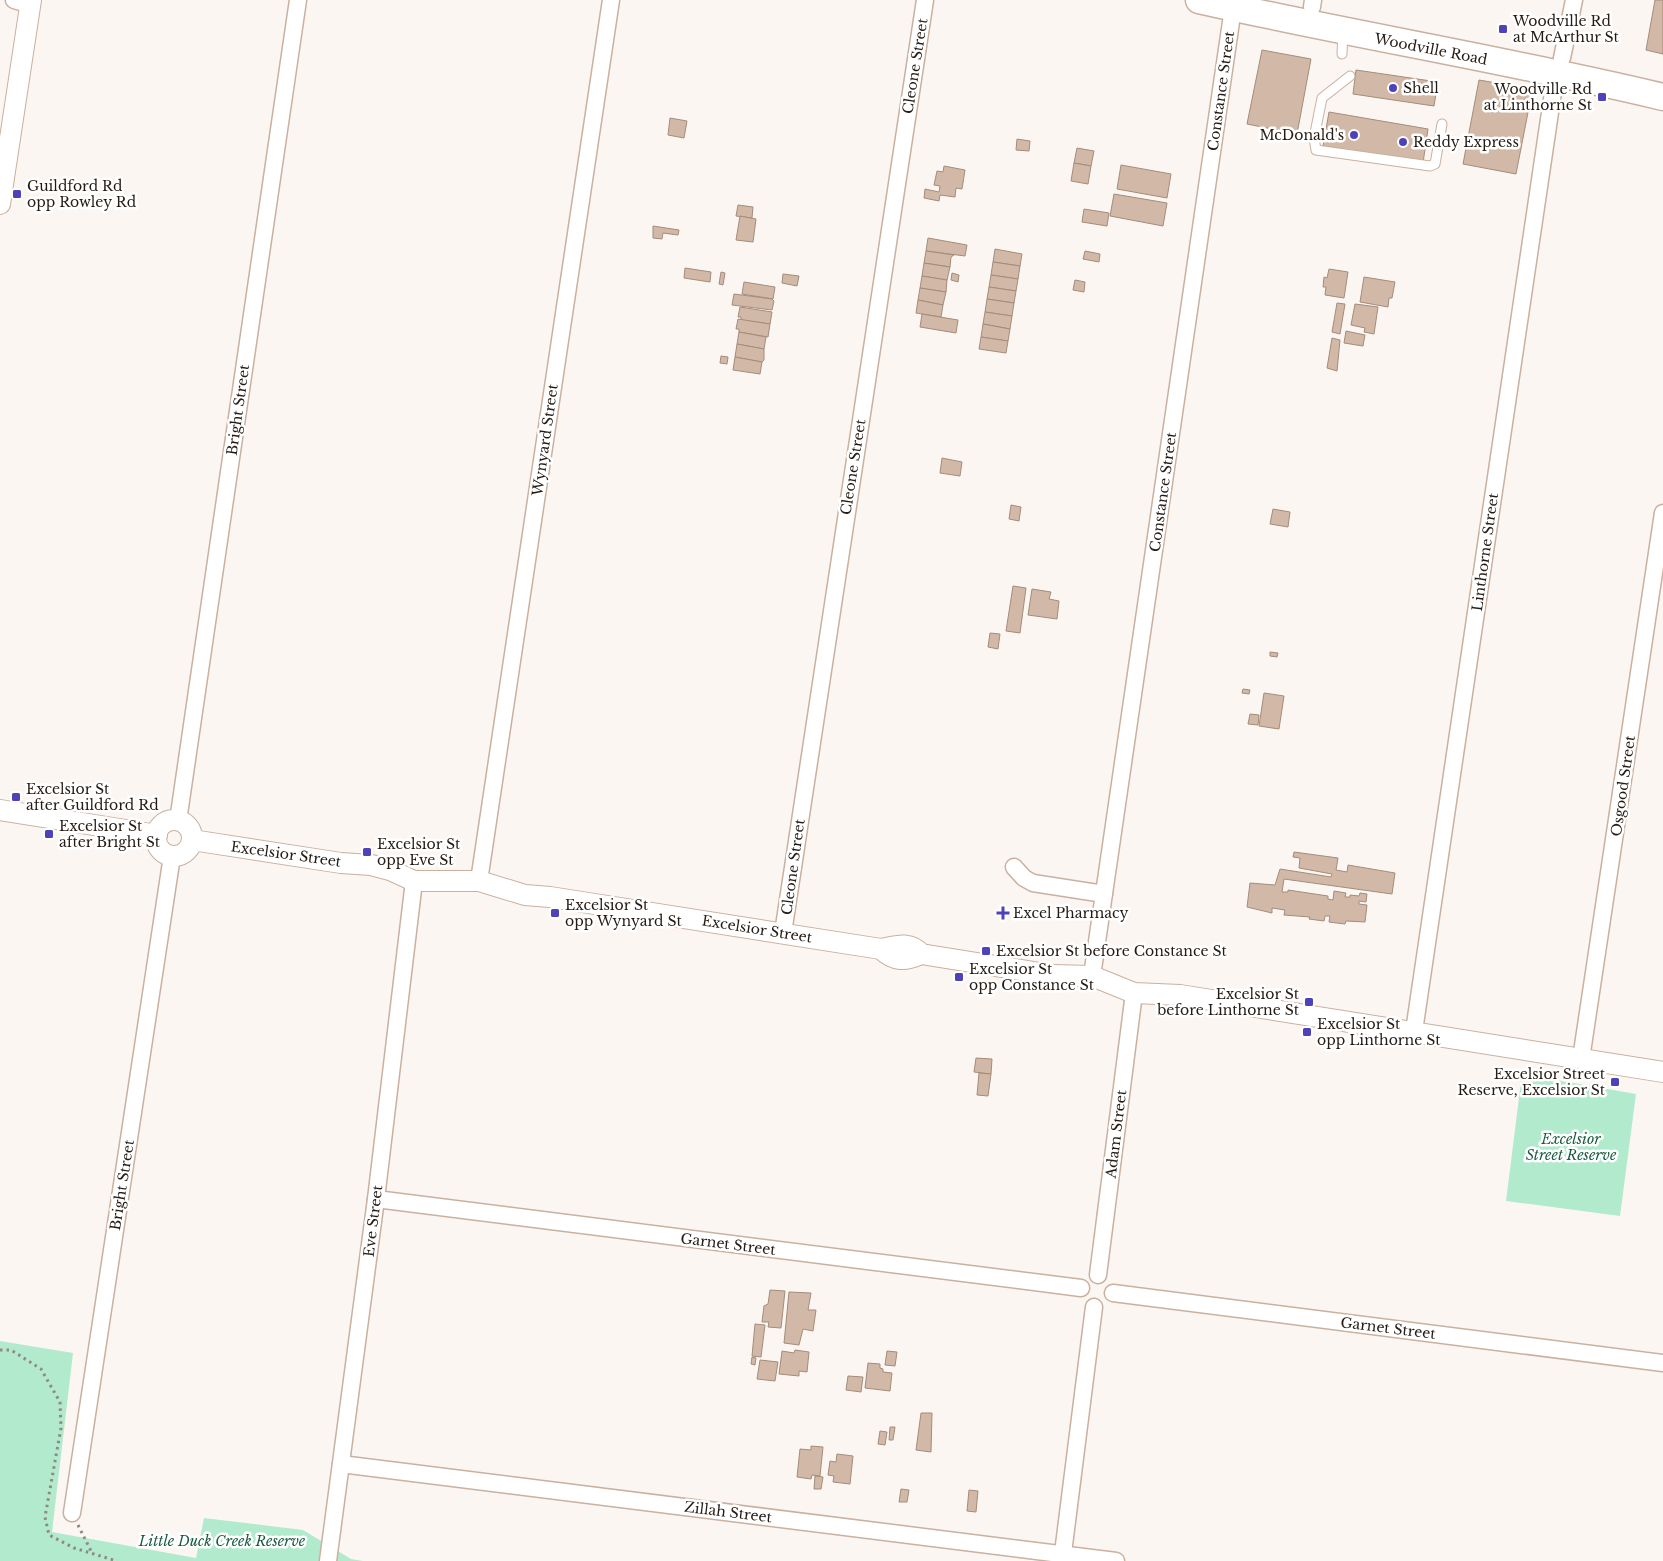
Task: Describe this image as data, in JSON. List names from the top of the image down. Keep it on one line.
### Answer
{"streets":{"main road":["Woodville Road"],"street":["Cleone Street","Constance Street","Bright Street","Wynyard Street","Linthorne Street","Osgood Street","Excelsior Street","Adam Street","Eve Street","Garnet Street","Zillah Street"]},"crossings":[["Woodville Road","Constance Street"],["Woodville Road","Linthorne Street"],["Cleone Street","Excelsior Street"],["Constance Street","Excelsior Street"],["Bright Street","Excelsior Street"],["Wynyard Street","Excelsior Street"],["Linthorne Street","Excelsior Street"],["Osgood Street","Excelsior Street"],["Excelsior Street","Adam Street"],["Excelsior Street","Eve Street"],["Adam Street","Garnet Street"],["Eve Street","Garnet Street"],["Eve Street","Zillah Street"]],"parks":["Excelsior Street Reserve","Little Duck Creek Reserve"],"places":{"transit":["Woodville Rd at McArthur St","Woodville Rd at Linthorne St","Guildford Rd opp Rowley Rd","Excelsior St after Guildford Rd","Excelsior St after Bright St","Excelsior St opp Eve St","Excelsior St opp Wynyard St","Excelsior St before Constance St","Excelsior St opp Constance St","Excelsior St before Linthorne St","Excelsior St opp Linthorne St","Excelsior Street Reserve, Excelsior St"],"other":["Shell","McDonald's","Reddy Express"],"health":["Excel Pharmacy"]}}
